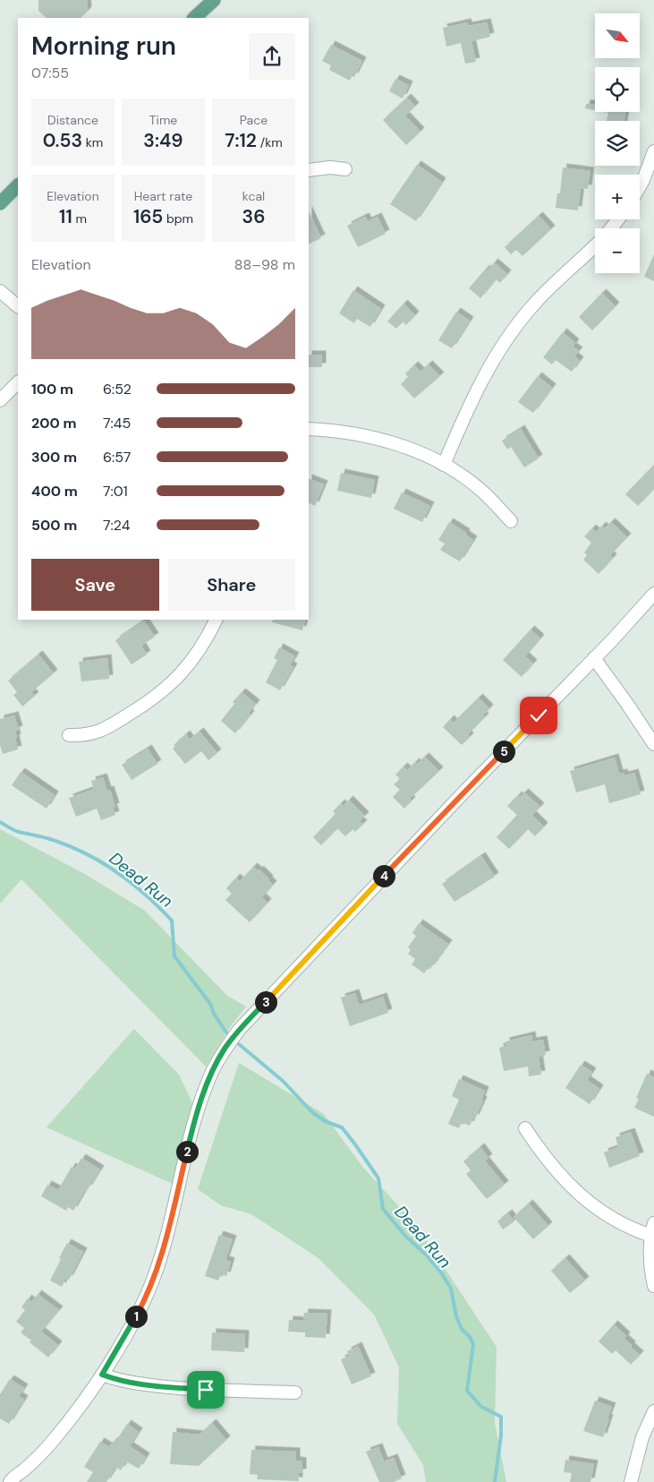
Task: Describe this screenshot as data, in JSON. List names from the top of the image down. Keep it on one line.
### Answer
{"water":["Dead Run"],"north":"bottom right","page":{"map_buttons":["+","−"],"heading":["Morning run","07:55"],"stats":[["Distance","0.53 km"],["Time","3:49"],["Pace","7:12 /km"],["Elevation","11 m"],["Heart rate","165 bpm"],["kcal","36"]],"chart":["Elevation","88–98 m"],"list":[{"name":"100 m","note":"6:52"},{"name":"200 m","note":"7:45"},{"name":"300 m","note":"6:57"},{"name":"400 m","note":"7:01"},{"name":"500 m","note":"7:24"}],"buttons":["Save","Share"],"pins":["5","4","3","2","1"]}}
